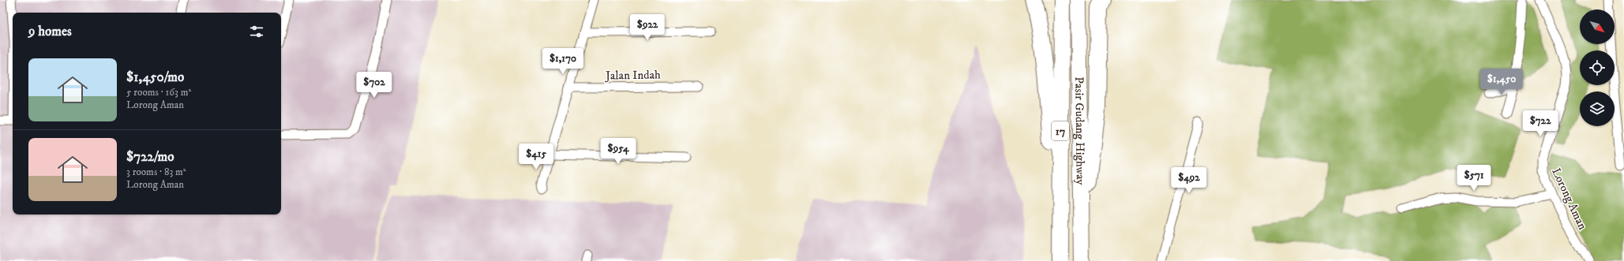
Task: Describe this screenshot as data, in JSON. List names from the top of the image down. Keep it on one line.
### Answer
{"streets":{"highway":["17","Pasir Gudang Highway"],"street":["Jalan Indah","Lorong Aman"]},"north":"bottom right","page":{"heading":"9 homes","price":["$922","$1,170","$1,450","$702","$722","$954","$415","$571","$492"],"list":[{"name":"$1,450/mo","note":"5 rooms · 163 m² · Lorong Aman"},{"name":"$722/mo","note":"3 rooms · 83 m² · Lorong Aman"}]}}
